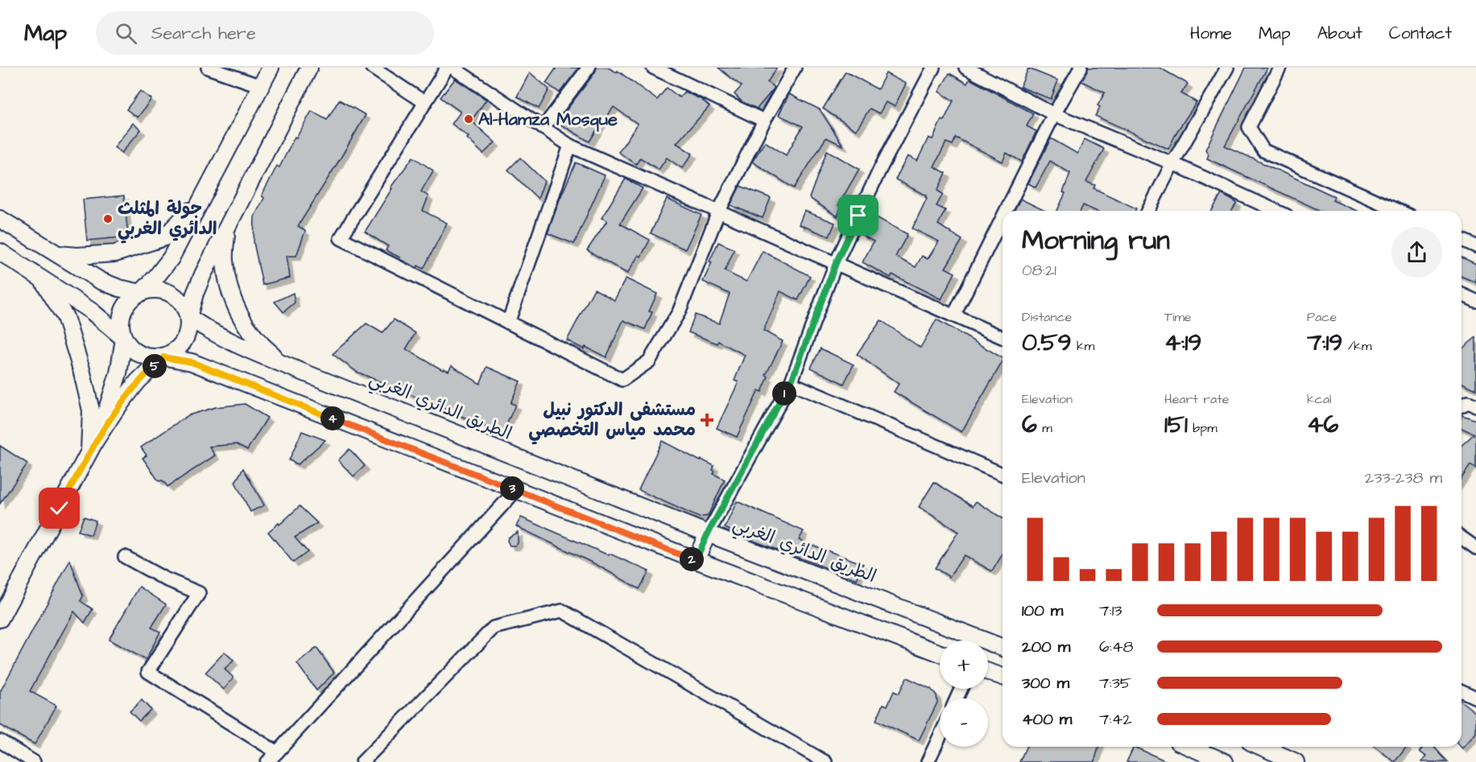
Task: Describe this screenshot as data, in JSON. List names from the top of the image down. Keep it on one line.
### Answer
{"streets":{"main road":["الطريق الدائري الغربي"]},"places":{"other":["Al-Hamza Mosque","جولة المثلث الدائري الغربي"],"health":["مستشفى الدكتور نبيل محمد مياس التخصصي"]},"page":{"header":"Map","search":"Search here","nav":["Home","Map","About","Contact"],"heading":["Morning run","08:21"],"stats":[["Distance","0.59 km"],["Time","4:19"],["Pace","7:19 /km"],["Elevation","6 m"],["Heart rate","151 bpm"],["kcal","46"]],"pins":["5","1","4","3","2"],"chart":["Elevation","233–238 m"],"list":[{"name":"100 m","note":"7:13"},{"name":"200 m","note":"6:48"},{"name":"300 m","note":"7:35"},{"name":"400 m","note":"7:42"}],"map_buttons":["+","−"]}}
